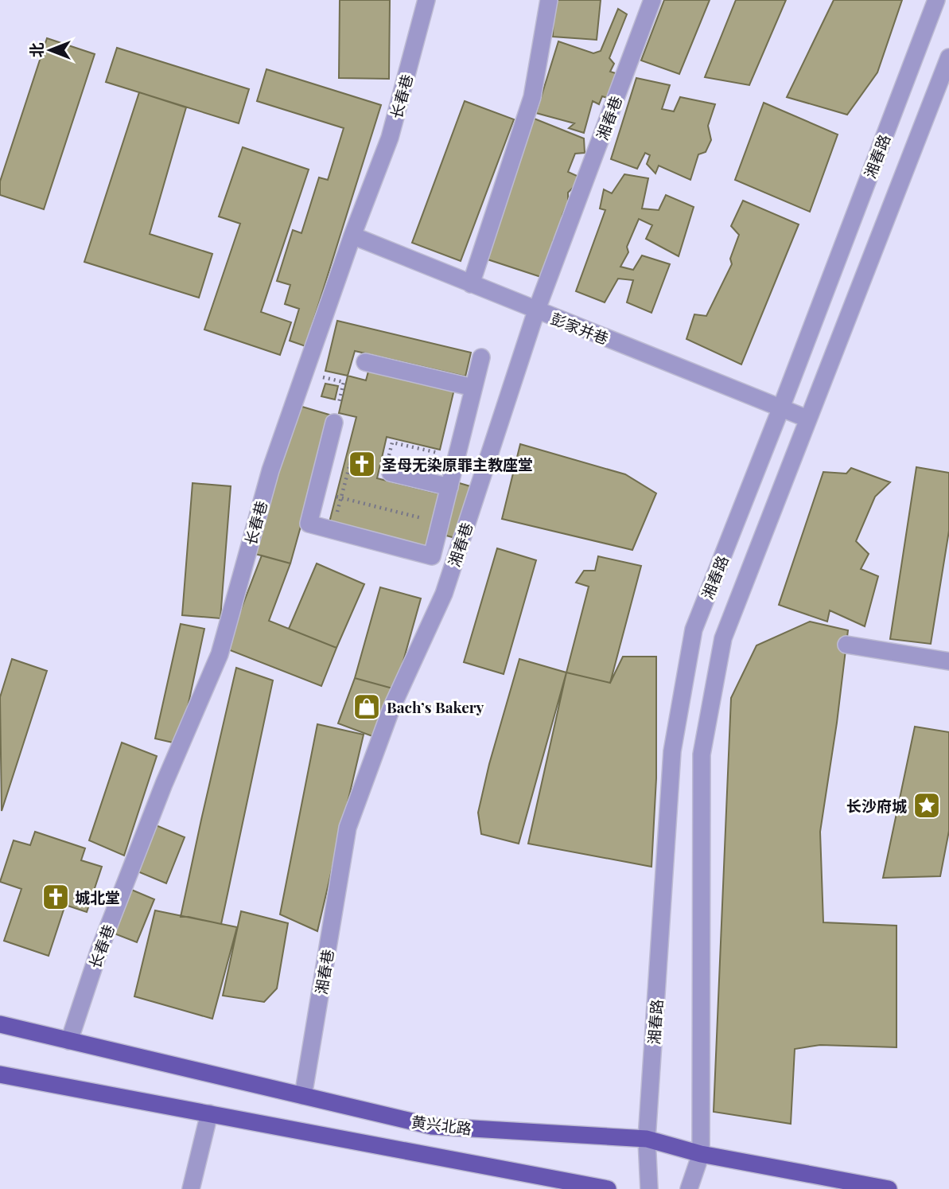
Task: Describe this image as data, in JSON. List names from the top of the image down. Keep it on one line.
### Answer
{"streets":{"main road":["黄兴北路"],"street":["长春巷","湘春巷","湘春路","彭家并巷"]},"crossings":[["长春巷","彭家并巷"],["长春巷","黄兴北路"],["湘春巷","彭家并巷"],["湘春巷","黄兴北路"],["湘春路","彭家并巷"],["湘春路","黄兴北路"]],"places":{"church":["圣母无染原罪主教座堂","城北堂"],"shop":["Bach’s Bakery"],"place":["长沙府城"]},"north":"left"}
